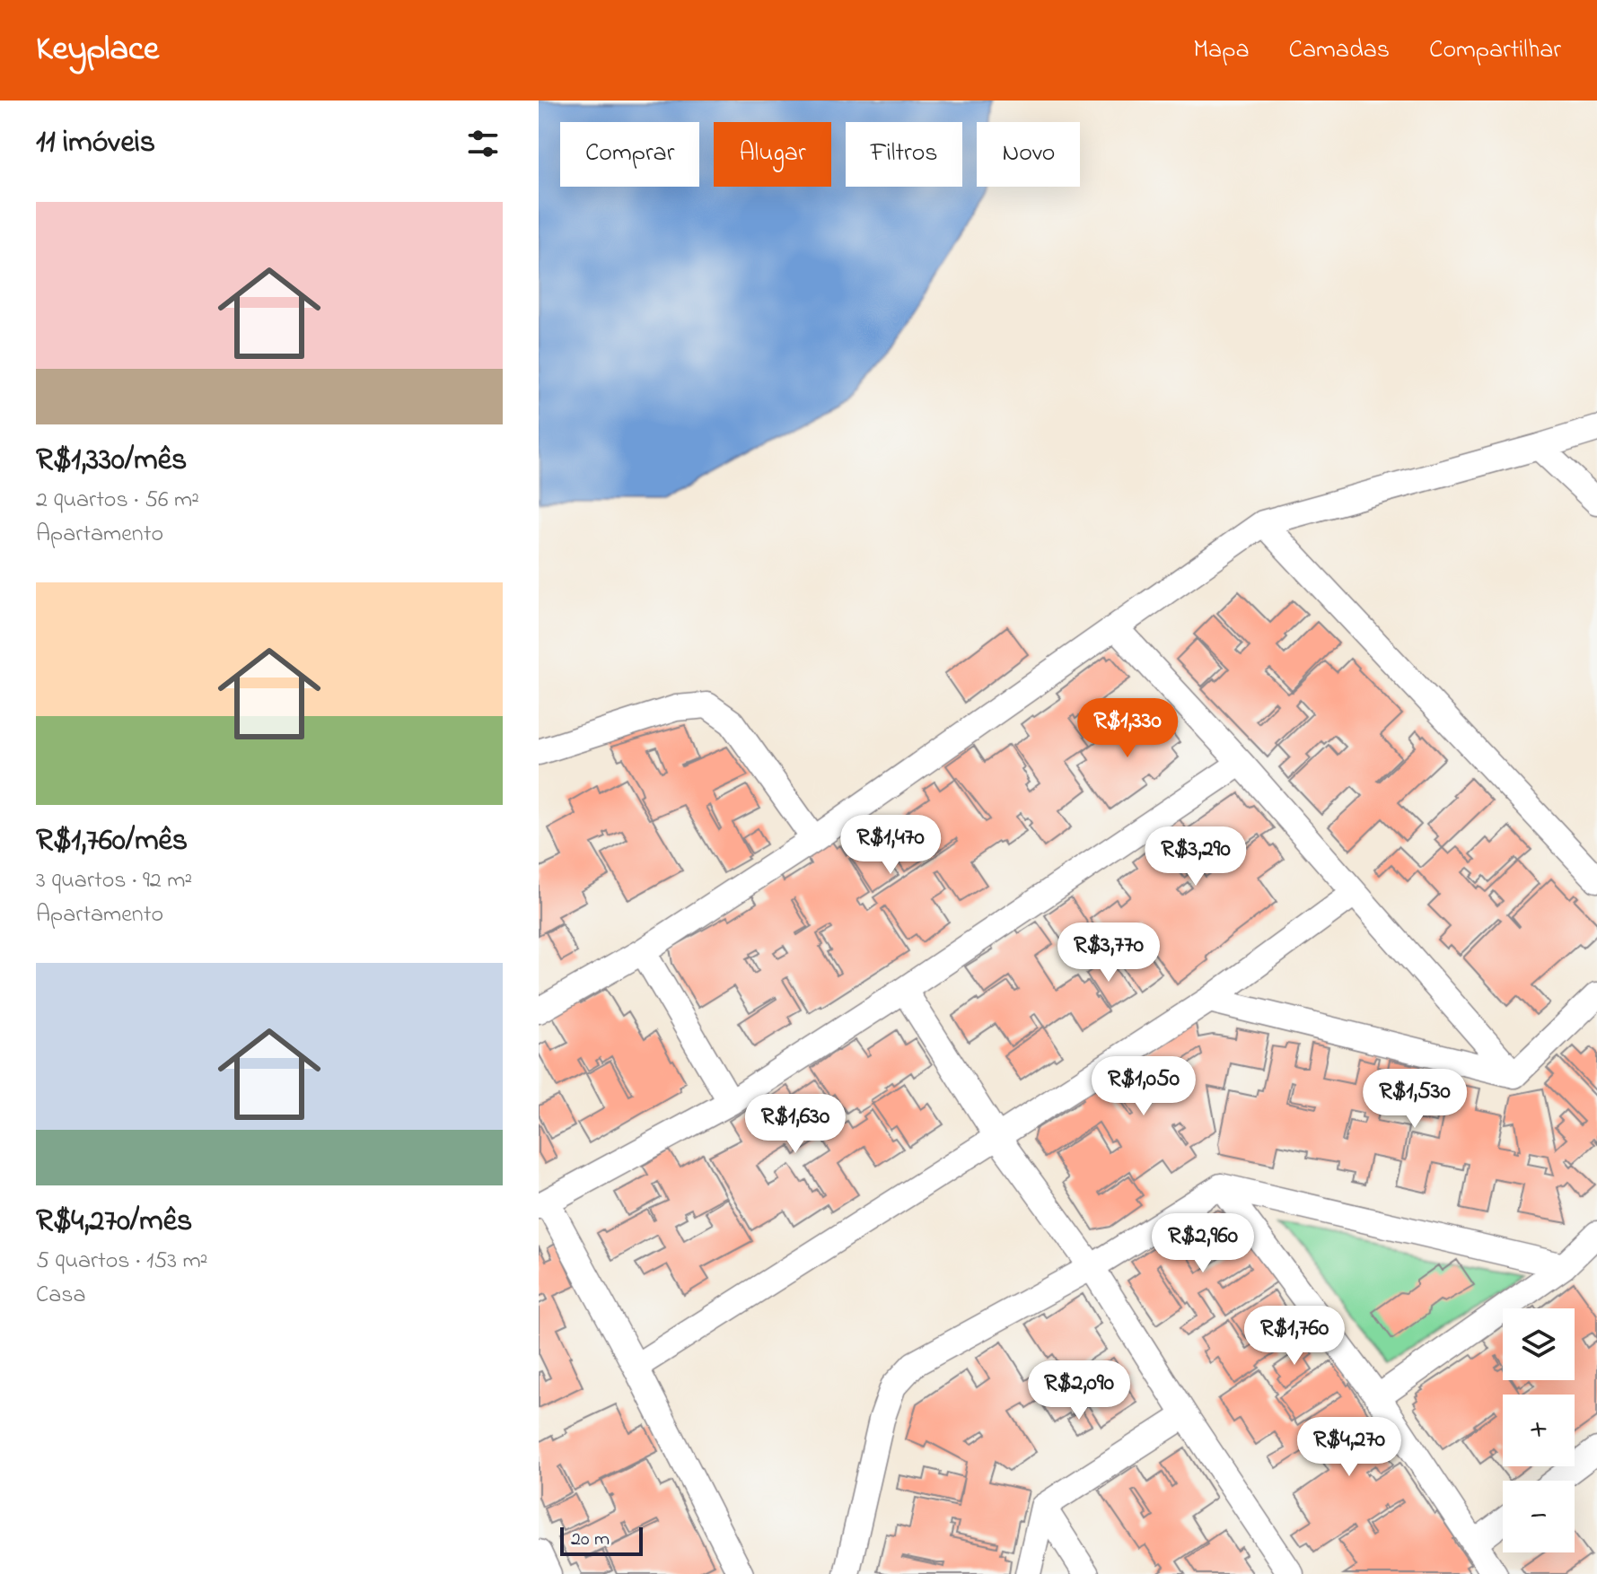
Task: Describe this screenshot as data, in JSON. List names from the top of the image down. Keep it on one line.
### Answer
{"scale_bar":"20 m","page":{"header":"Keyplace","nav":["Mapa","Camadas","Compartilhar"],"heading":"11 imóveis","chip":["Comprar","Alugar","Filtros","Novo"],"list":[{"name":"R$1,330/mês","note":"2 quartos · 56 m² · Apartamento"},{"name":"R$1,760/mês","note":"3 quartos · 92 m² · Apartamento"},{"name":"R$4,270/mês","note":"5 quartos · 153 m² · Casa"}],"price":["R$1,330","R$1,470","R$3,290","R$3,770","R$1,050","R$1,530","R$1,630","R$2,960","R$1,760","R$2,090","R$4,270"],"map_buttons":["+","−"],"scale":"20 m"}}
